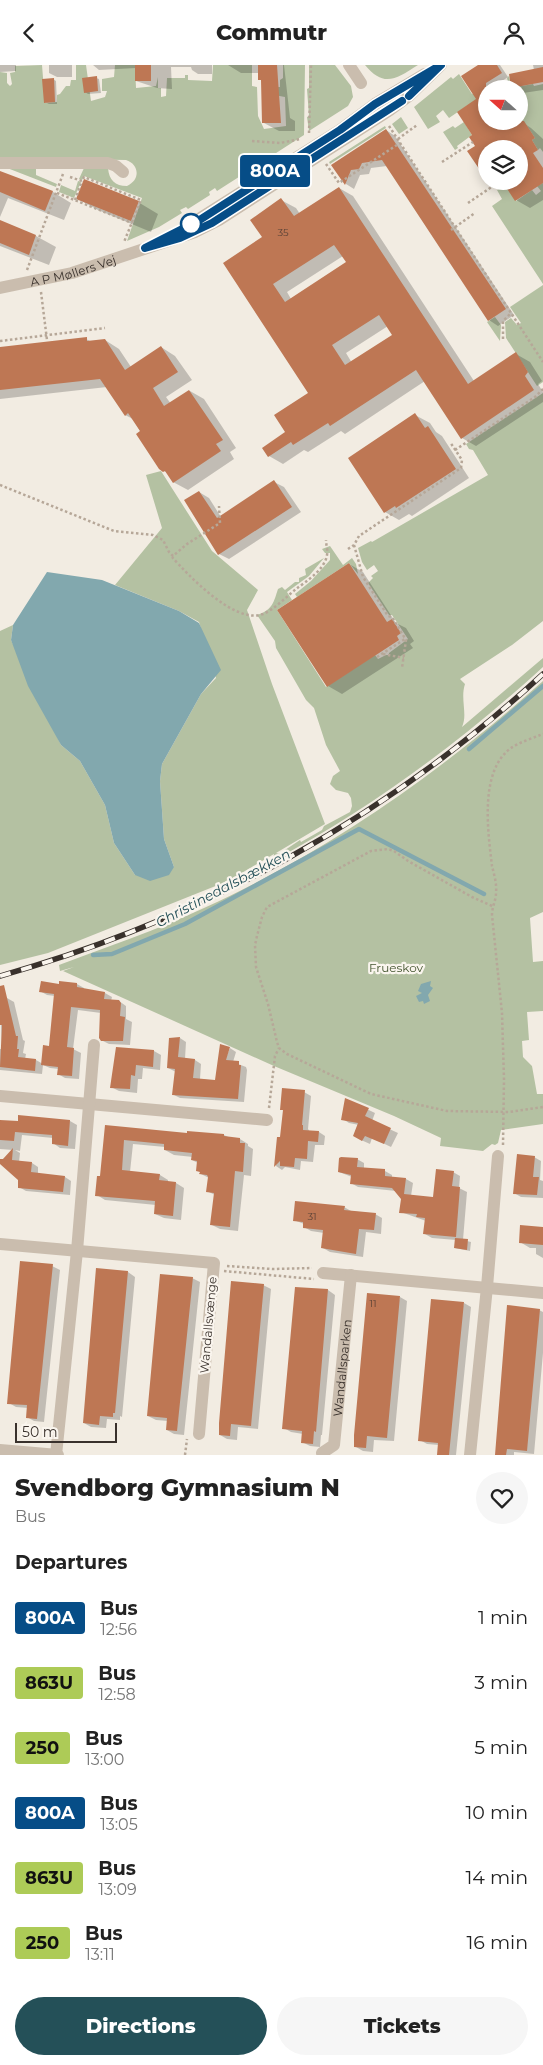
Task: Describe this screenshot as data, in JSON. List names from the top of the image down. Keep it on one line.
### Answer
{"streets":{"street":["A P Møllers Vej","Wandallsvænge","Wandallsparken"]},"water":["Christinedalsbækken"],"parks":["Frueskov"],"lines":["bus line 800A"],"house_numbers":["35","31","11"],"scale_bar":"50 m","north":"left","page":{"header":"Commutr","on_map":"800A","scale":"50 m","heading":[["Svendborg Gymnasium N","Bus"],"Departures"],"list":[{"mark":"800A","name":"Bus","note":"12:56","value":"1 min"},{"mark":"863U","name":"Bus","note":"12:58","value":"3 min"},{"mark":"250","name":"Bus","note":"13:00","value":"5 min"},{"mark":"800A","name":"Bus","note":"13:05","value":"10 min"},{"mark":"863U","name":"Bus","note":"13:09","value":"14 min"},{"mark":"250","name":"Bus","note":"13:11","value":"16 min"}],"buttons":["Directions","Tickets"]}}
